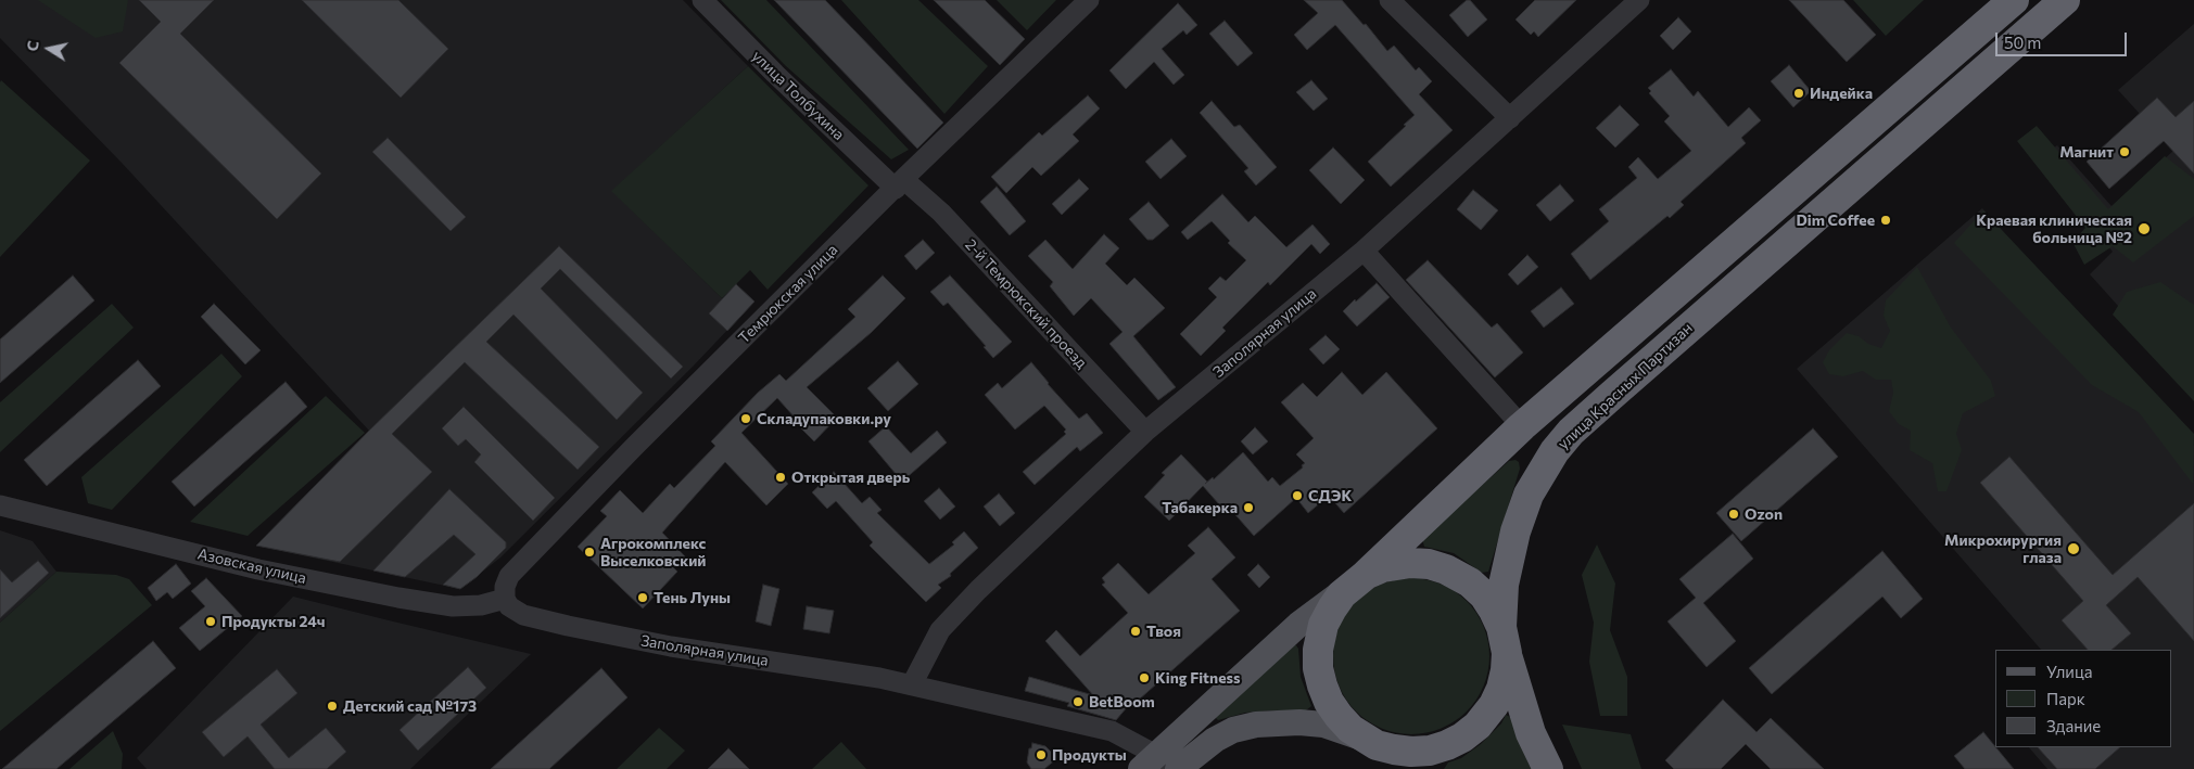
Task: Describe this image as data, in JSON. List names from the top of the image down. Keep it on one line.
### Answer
{"streets":{"highway":["улица Красных Партизан"],"street":["улица Толбухина","Темрюкская улица","2-й Темрюкский проезд","Заполярная улица","Азовская улица"]},"crossings":[["улица Толбухина","Темрюкская улица"],["улица Толбухина","2-й Темрюкский проезд"],["Темрюкская улица","2-й Темрюкский проезд"],["Темрюкская улица","Заполярная улица"],["Темрюкская улица","Азовская улица"],["2-й Темрюкский проезд","Заполярная улица"],["Заполярная улица","Азовская улица"]],"places":["Индейка","Магнит","Dim Coffee","Краевая клиническая больница №2","Складупаковки.ру","Открытая дверь","СДЭК","Табакерка","Ozon","Микрохирургия глаза","Агрокомплекс Выселковский","Тень Луны","Продукты 24ч","Твоя","King Fitness","BetBoom","Детский cад №173","Продукты"],"legend":["Улица","Парк","Здание"],"scale_bar":"50 m","north":"left"}
